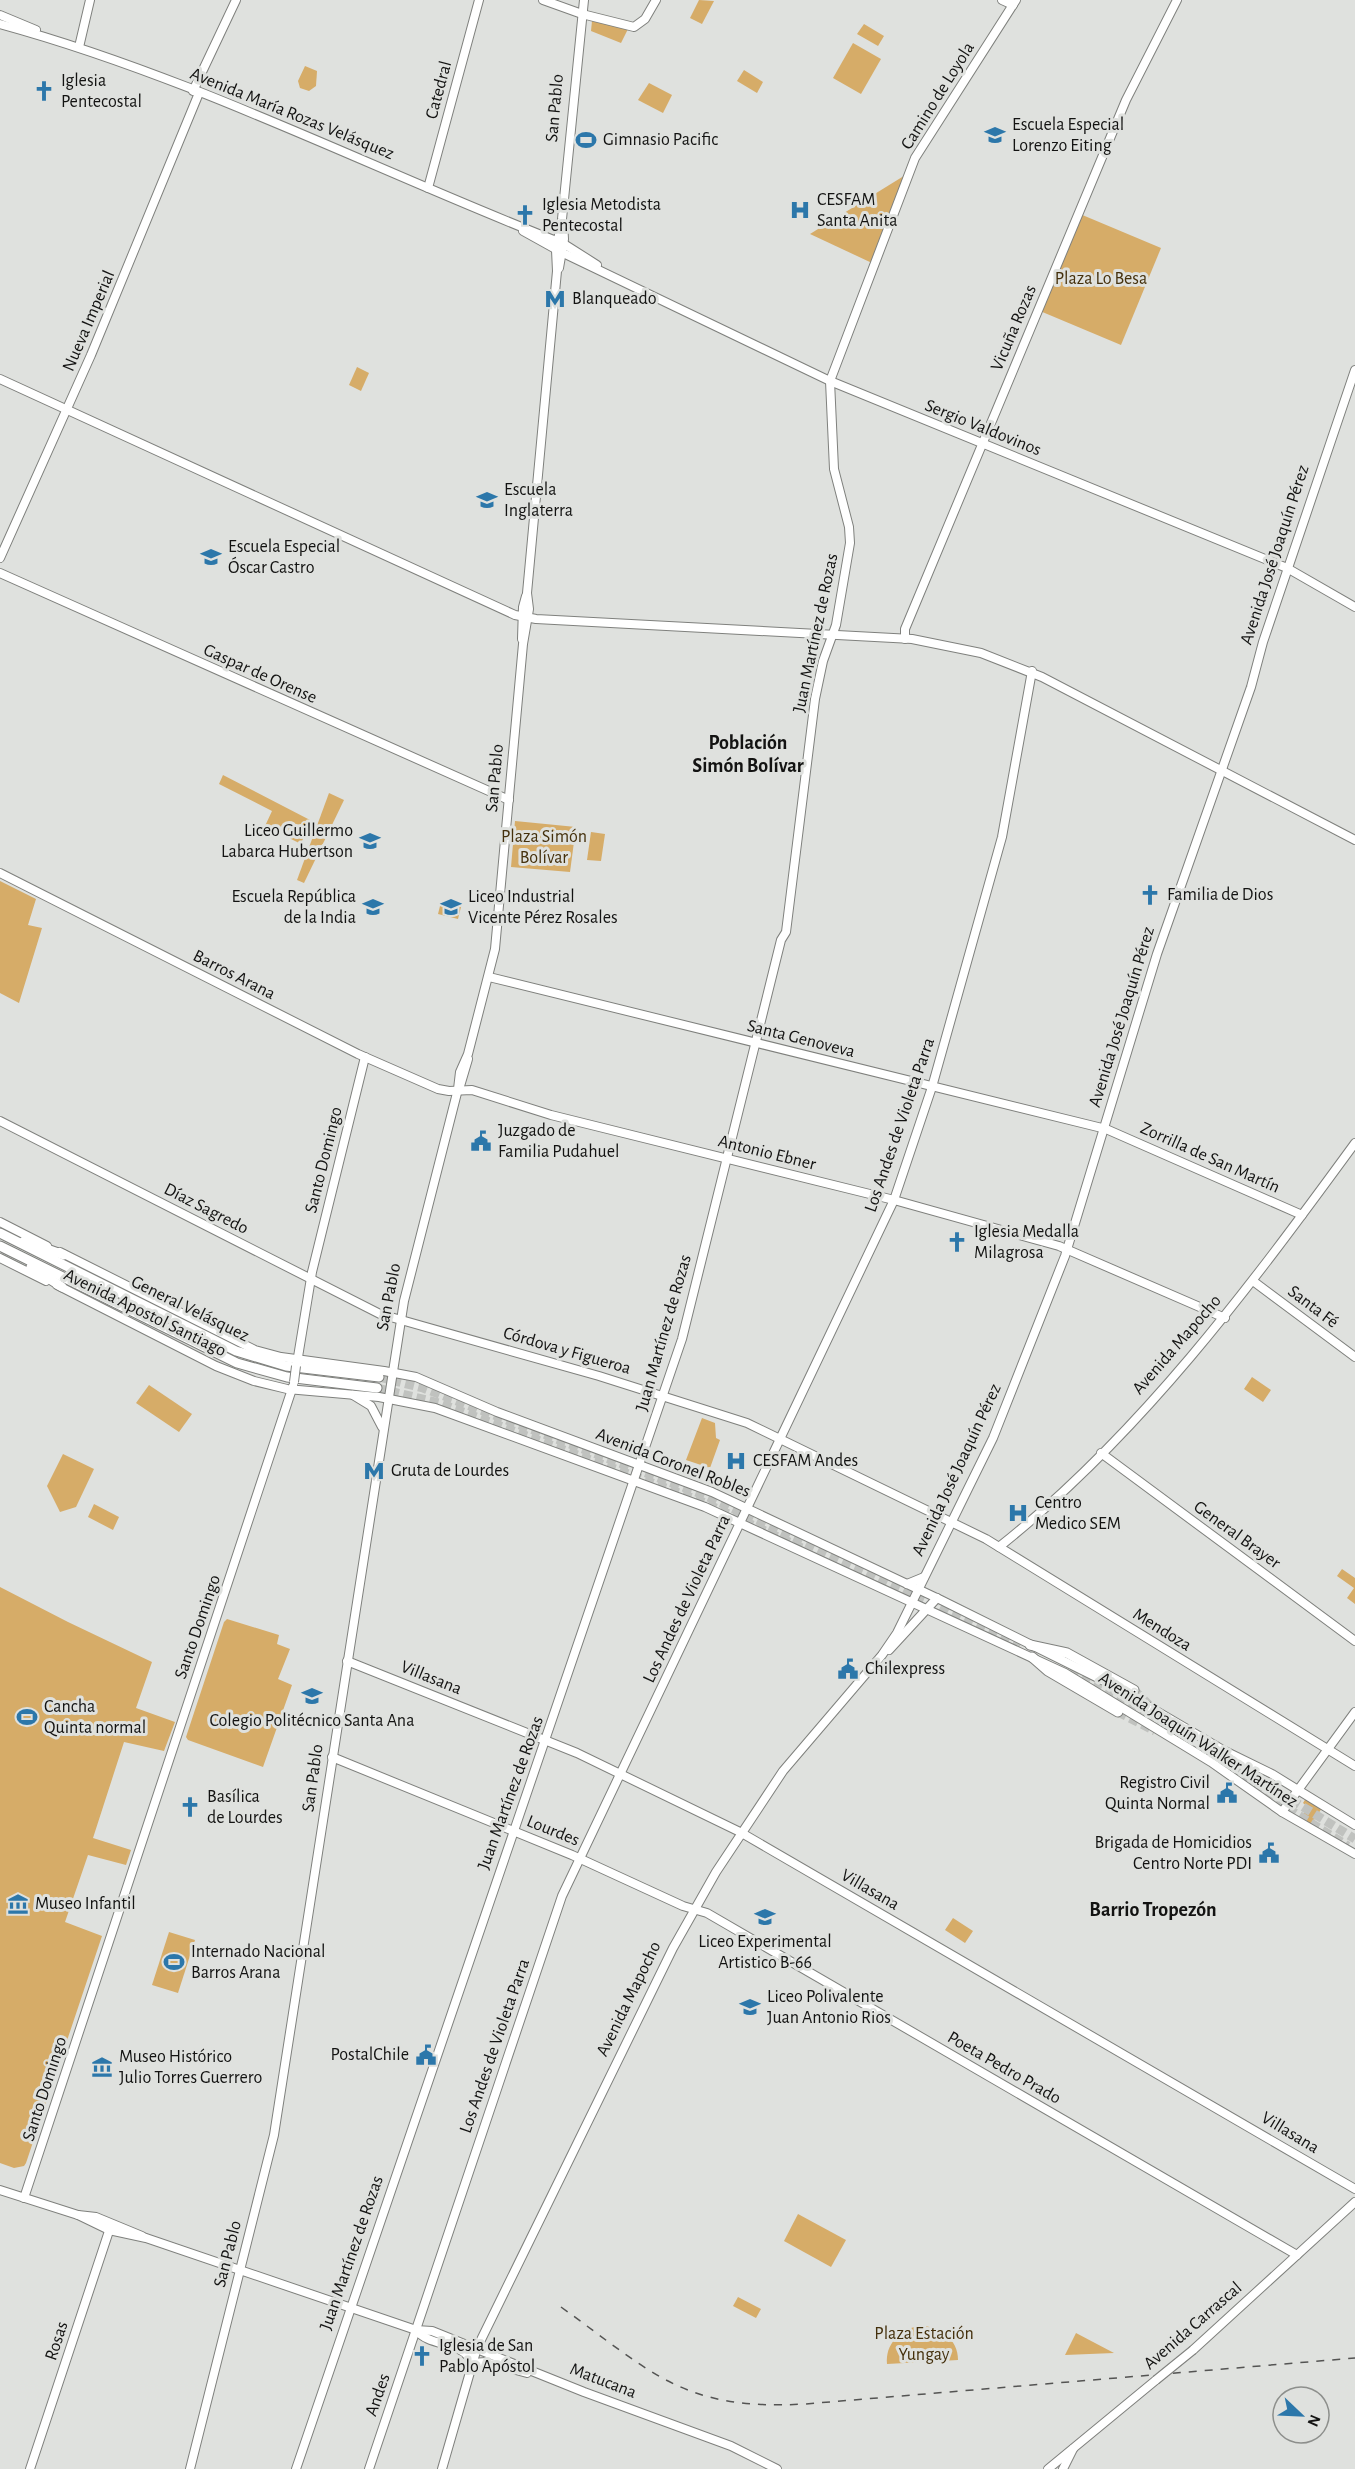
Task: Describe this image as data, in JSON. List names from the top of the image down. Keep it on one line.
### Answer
{"streets":{"highway":["General Velásquez"],"main road":["San Pablo","Avenida María Rozas Velásquez","Avenida José Joaquín Pérez","Avenida Mapocho","Avenida Carrascal","Matucana"],"street":["Catedral","Camino de Loyola","Nueva Imperial","Vicuña Rozas","Sergio Valdovinos","Juan Martínez de Rozas","Gaspar de Orense","Barros Arana","Santa Genoveva","Los Andes de Violeta Parra","Antonio Ebner","Zorrilla de San Martín","Santo Domingo","Díaz Sagredo","Santa Fé","Avenida Apostol Santiago","Córdova y Figueroa","Avenida Coronel Robles","General Brayer","Mendoza","Villasana","Avenida Joaquín Walker Martínez","Lourdes","Poeta Pedro Prado","Rosas","Andes"]},"crossings":[["Catedral","Avenida María Rozas Velásquez"],["Camino de Loyola","Sergio Valdovinos"],["Camino de Loyola","Juan Martínez de Rozas"],["San Pablo","Avenida María Rozas Velásquez"],["San Pablo","Sergio Valdovinos"],["San Pablo","Gaspar de Orense"],["San Pablo","Barros Arana"],["San Pablo","Santa Genoveva"],["San Pablo","Antonio Ebner"],["San Pablo","Díaz Sagredo"],["San Pablo","Avenida Apostol Santiago"],["San Pablo","Córdova y Figueroa"],["San Pablo","Avenida Coronel Robles"],["San Pablo","Villasana"],["San Pablo","Lourdes"],["San Pablo","Matucana"],["Avenida María Rozas Velásquez","Nueva Imperial"],["Avenida María Rozas Velásquez","Sergio Valdovinos"],["Vicuña Rozas","Sergio Valdovinos"],["Sergio Valdovinos","Avenida José Joaquín Pérez"],["Sergio Valdovinos","Juan Martínez de Rozas"],["Avenida José Joaquín Pérez","Santa Genoveva"],["Avenida José Joaquín Pérez","Antonio Ebner"],["Avenida José Joaquín Pérez","Zorrilla de San Martín"],["Avenida José Joaquín Pérez","Avenida Mapocho"],["Avenida José Joaquín Pérez","Córdova y Figueroa"],["Avenida José Joaquín Pérez","Avenida Coronel Robles"],["Avenida José Joaquín Pérez","Mendoza"],["Juan Martínez de Rozas","Santa Genoveva"],["Juan Martínez de Rozas","Antonio Ebner"],["Juan Martínez de Rozas","Córdova y Figueroa"],["Juan Martínez de Rozas","Avenida Coronel Robles"],["Juan Martínez de Rozas","Villasana"],["Juan Martínez de Rozas","Lourdes"],["Juan Martínez de Rozas","Matucana"],["Barros Arana","Antonio Ebner"],["Barros Arana","Santo Domingo"],["Santa Genoveva","Los Andes de Violeta Parra"],["Santa Genoveva","Zorrilla de San Martín"],["Los Andes de Violeta Parra","Antonio Ebner"],["Los Andes de Violeta Parra","Córdova y Figueroa"],["Los Andes de Violeta Parra","Avenida Coronel Robles"],["Los Andes de Violeta Parra","Villasana"],["Los Andes de Violeta Parra","Lourdes"],["Los Andes de Violeta Parra","Matucana"],["Los Andes de Violeta Parra","Andes"],["Antonio Ebner","Avenida Mapocho"],["Zorrilla de San Martín","Avenida Mapocho"],["Santo Domingo","Díaz Sagredo"],["Santo Domingo","Avenida Apostol Santiago"],["Santo Domingo","Matucana"],["Díaz Sagredo","Córdova y Figueroa"],["Santa Fé","Avenida Mapocho"],["Avenida Apostol Santiago","Avenida Coronel Robles"],["Avenida Mapocho","Avenida Coronel Robles"],["Avenida Mapocho","General Brayer"],["Avenida Mapocho","Mendoza"],["Avenida Mapocho","Villasana"],["Avenida Mapocho","Avenida Joaquín Walker Martínez"],["Avenida Mapocho","Lourdes"],["Avenida Mapocho","Poeta Pedro Prado"],["Avenida Mapocho","Matucana"],["Córdova y Figueroa","Mendoza"],["Avenida Coronel Robles","Avenida Joaquín Walker Martínez"],["Lourdes","Poeta Pedro Prado"],["Poeta Pedro Prado","Avenida Carrascal"],["Rosas","Matucana"],["Matucana","Andes"]],"districts":["Población Simón Bolívar","Barrio Tropezón"],"parks":["Plaza Lo Besa","Plaza Simón Bolívar","Plaza Estación Yungay"],"places":{"church":["Iglesia Pentecostal","Iglesia Metodista Pentecostal","Familia de Dios","Iglesia Medalla Milagrosa","Basílica de Lourdes","Iglesia de San Pablo Apóstol"],"school or university":["Escuela Especial Lorenzo Eiting","Escuela Inglaterra","Escuela Especial Óscar Castro","Liceo Guillermo Labarca Hubertson","Escuela República de la India","Liceo Industrial Vicente Pérez Rosales","Colegio Politécnico Santa Ana","Liceo Experimental Artistico B-66","Liceo Polivalente Juan Antonio Rios"],"sports":["Gimnasio Pacific","Cancha Quinta normal","Internado Nacional Barros Arana"],"hospital":["CESFAM Santa Anita","CESFAM Andes","Centro Medico SEM"],"metro station":["Blanqueado","Gruta de Lourdes"],"public building":["Juzgado de Familia Pudahuel","Chilexpress","Registro Civil Quinta Normal","Brigada de Homicidios Centro Norte PDI","PostalChile"],"museum":["Museo Infantil","Museo Histórico Julio Torres Guerrero"]},"north":"bottom right"}
